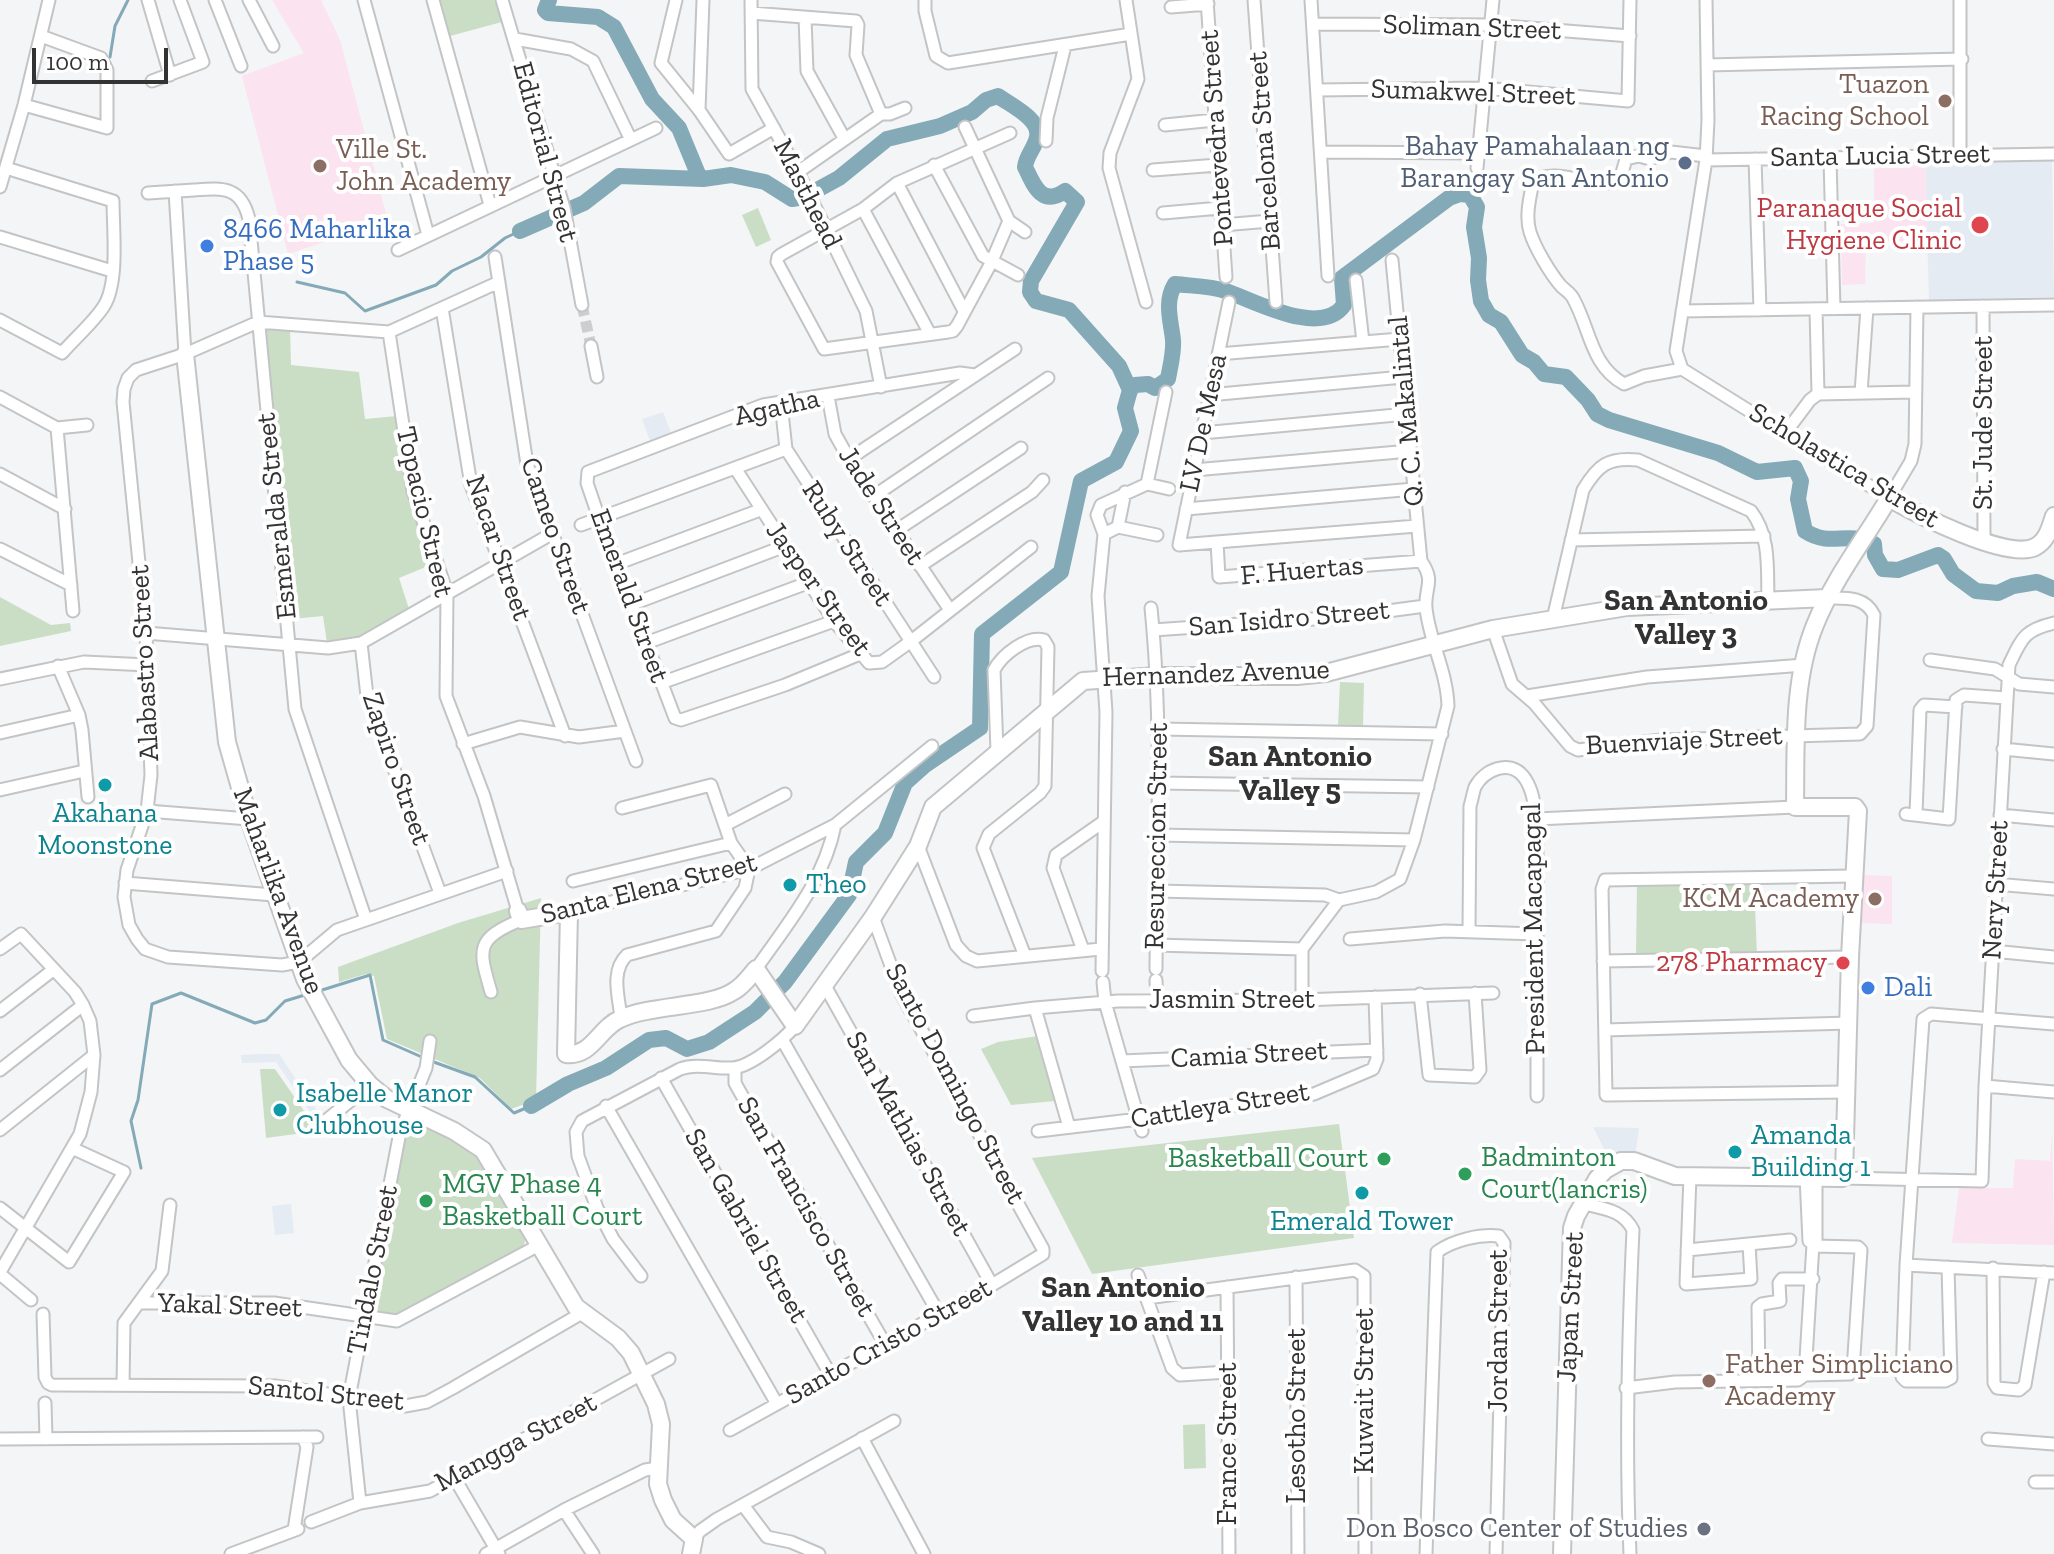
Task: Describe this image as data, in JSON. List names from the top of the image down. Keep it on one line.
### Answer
{"streets":{"street":["Soliman Street","Sumakwel Street","Pontevedra Street","Barcelona Street","Editorial Street","Santa Lucia Street","Masthead","Agatha","Q. C. Makalintal","LV De Mesa","St. Jude Street","Scholastica Street","Jade Street","Topacio Street","Esmeralda Street","Cameo Street","Ruby Street","Nacar Street","F. Huertas","Jasper Street","Emerald Street","San Isidro Street","Alabastro Street","Hernandez Avenue","Buenviaje Street","Zapiro Street","Resureccion Street","Santa Elena Street","Nery Street","Maharlika Avenue","President Macapagal","Jasmin Street","Camia Street","Santo Domingo Street","Cattleya Street","San Mathias Street","San Francisco Street","San Gabriel Street","Tindalo Street","Yakal Street","Japan Street","Jordan Street","Santo Cristo Street","Kuwait Street","Santol Street","Lesotho Street","Mangga Street","France Street"]},"crossings":[["Soliman Street","Sumakwel Street"],["Santa Lucia Street","Scholastica Street"],["Masthead","Agatha"],["Agatha","Jade Street"],["Agatha","Ruby Street"],["Agatha","Emerald Street"],["Q. C. Makalintal","F. Huertas"],["Q. C. Makalintal","San Isidro Street"],["Q. C. Makalintal","Hernandez Avenue"],["LV De Mesa","F. Huertas"],["St. Jude Street","Scholastica Street"],["Jade Street","Jasper Street"],["Topacio Street","Alabastro Street"],["Topacio Street","Santa Elena Street"],["Esmeralda Street","Alabastro Street"],["Esmeralda Street","Maharlika Avenue"],["Cameo Street","Alabastro Street"],["Ruby Street","Jasper Street"],["Nacar Street","Alabastro Street"],["Jasper Street","Emerald Street"],["San Isidro Street","Resureccion Street"],["Alabastro Street","Maharlika Avenue"],["Hernandez Avenue","Buenviaje Street"],["Hernandez Avenue","Resureccion Street"],["Hernandez Avenue","Santo Domingo Street"],["Hernandez Avenue","San Mathias Street"],["Hernandez Avenue","San Francisco Street"],["Resureccion Street","Jasmin Street"],["Maharlika Avenue","Tindalo Street"],["Maharlika Avenue","Yakal Street"],["Maharlika Avenue","Santol Street"],["Maharlika Avenue","Mangga Street"],["Camia Street","Cattleya Street"],["Santo Domingo Street","Santo Cristo Street"],["San Mathias Street","Santo Cristo Street"],["San Francisco Street","Santo Cristo Street"],["San Gabriel Street","Santo Cristo Street"],["Tindalo Street","Yakal Street"],["Tindalo Street","Santol Street"],["Tindalo Street","Mangga Street"],["Kuwait Street","Lesotho Street"]],"districts":["San Antonio Valley 3","San Antonio Valley 5","San Antonio Valley 10 and 11"],"places":["Tuazon Racing School","Bahay Pamahalaan ng Barangay San Antonio","Ville St. John Academy","Paranaque Social Hygiene Clinic","8466 Maharlika Phase 5","Akahana Moonstone","Theo","KCM Academy","278 Pharmacy","Dali","Isabelle Manor Clubhouse","Amanda Building 1","Basketball Court","Badminton Court(lancris)","Emerald Tower","MGV Phase 4 Basketball Court","Father Simpliciano Academy","Don Bosco Center of Studies"],"scale_bar":"100 m"}
